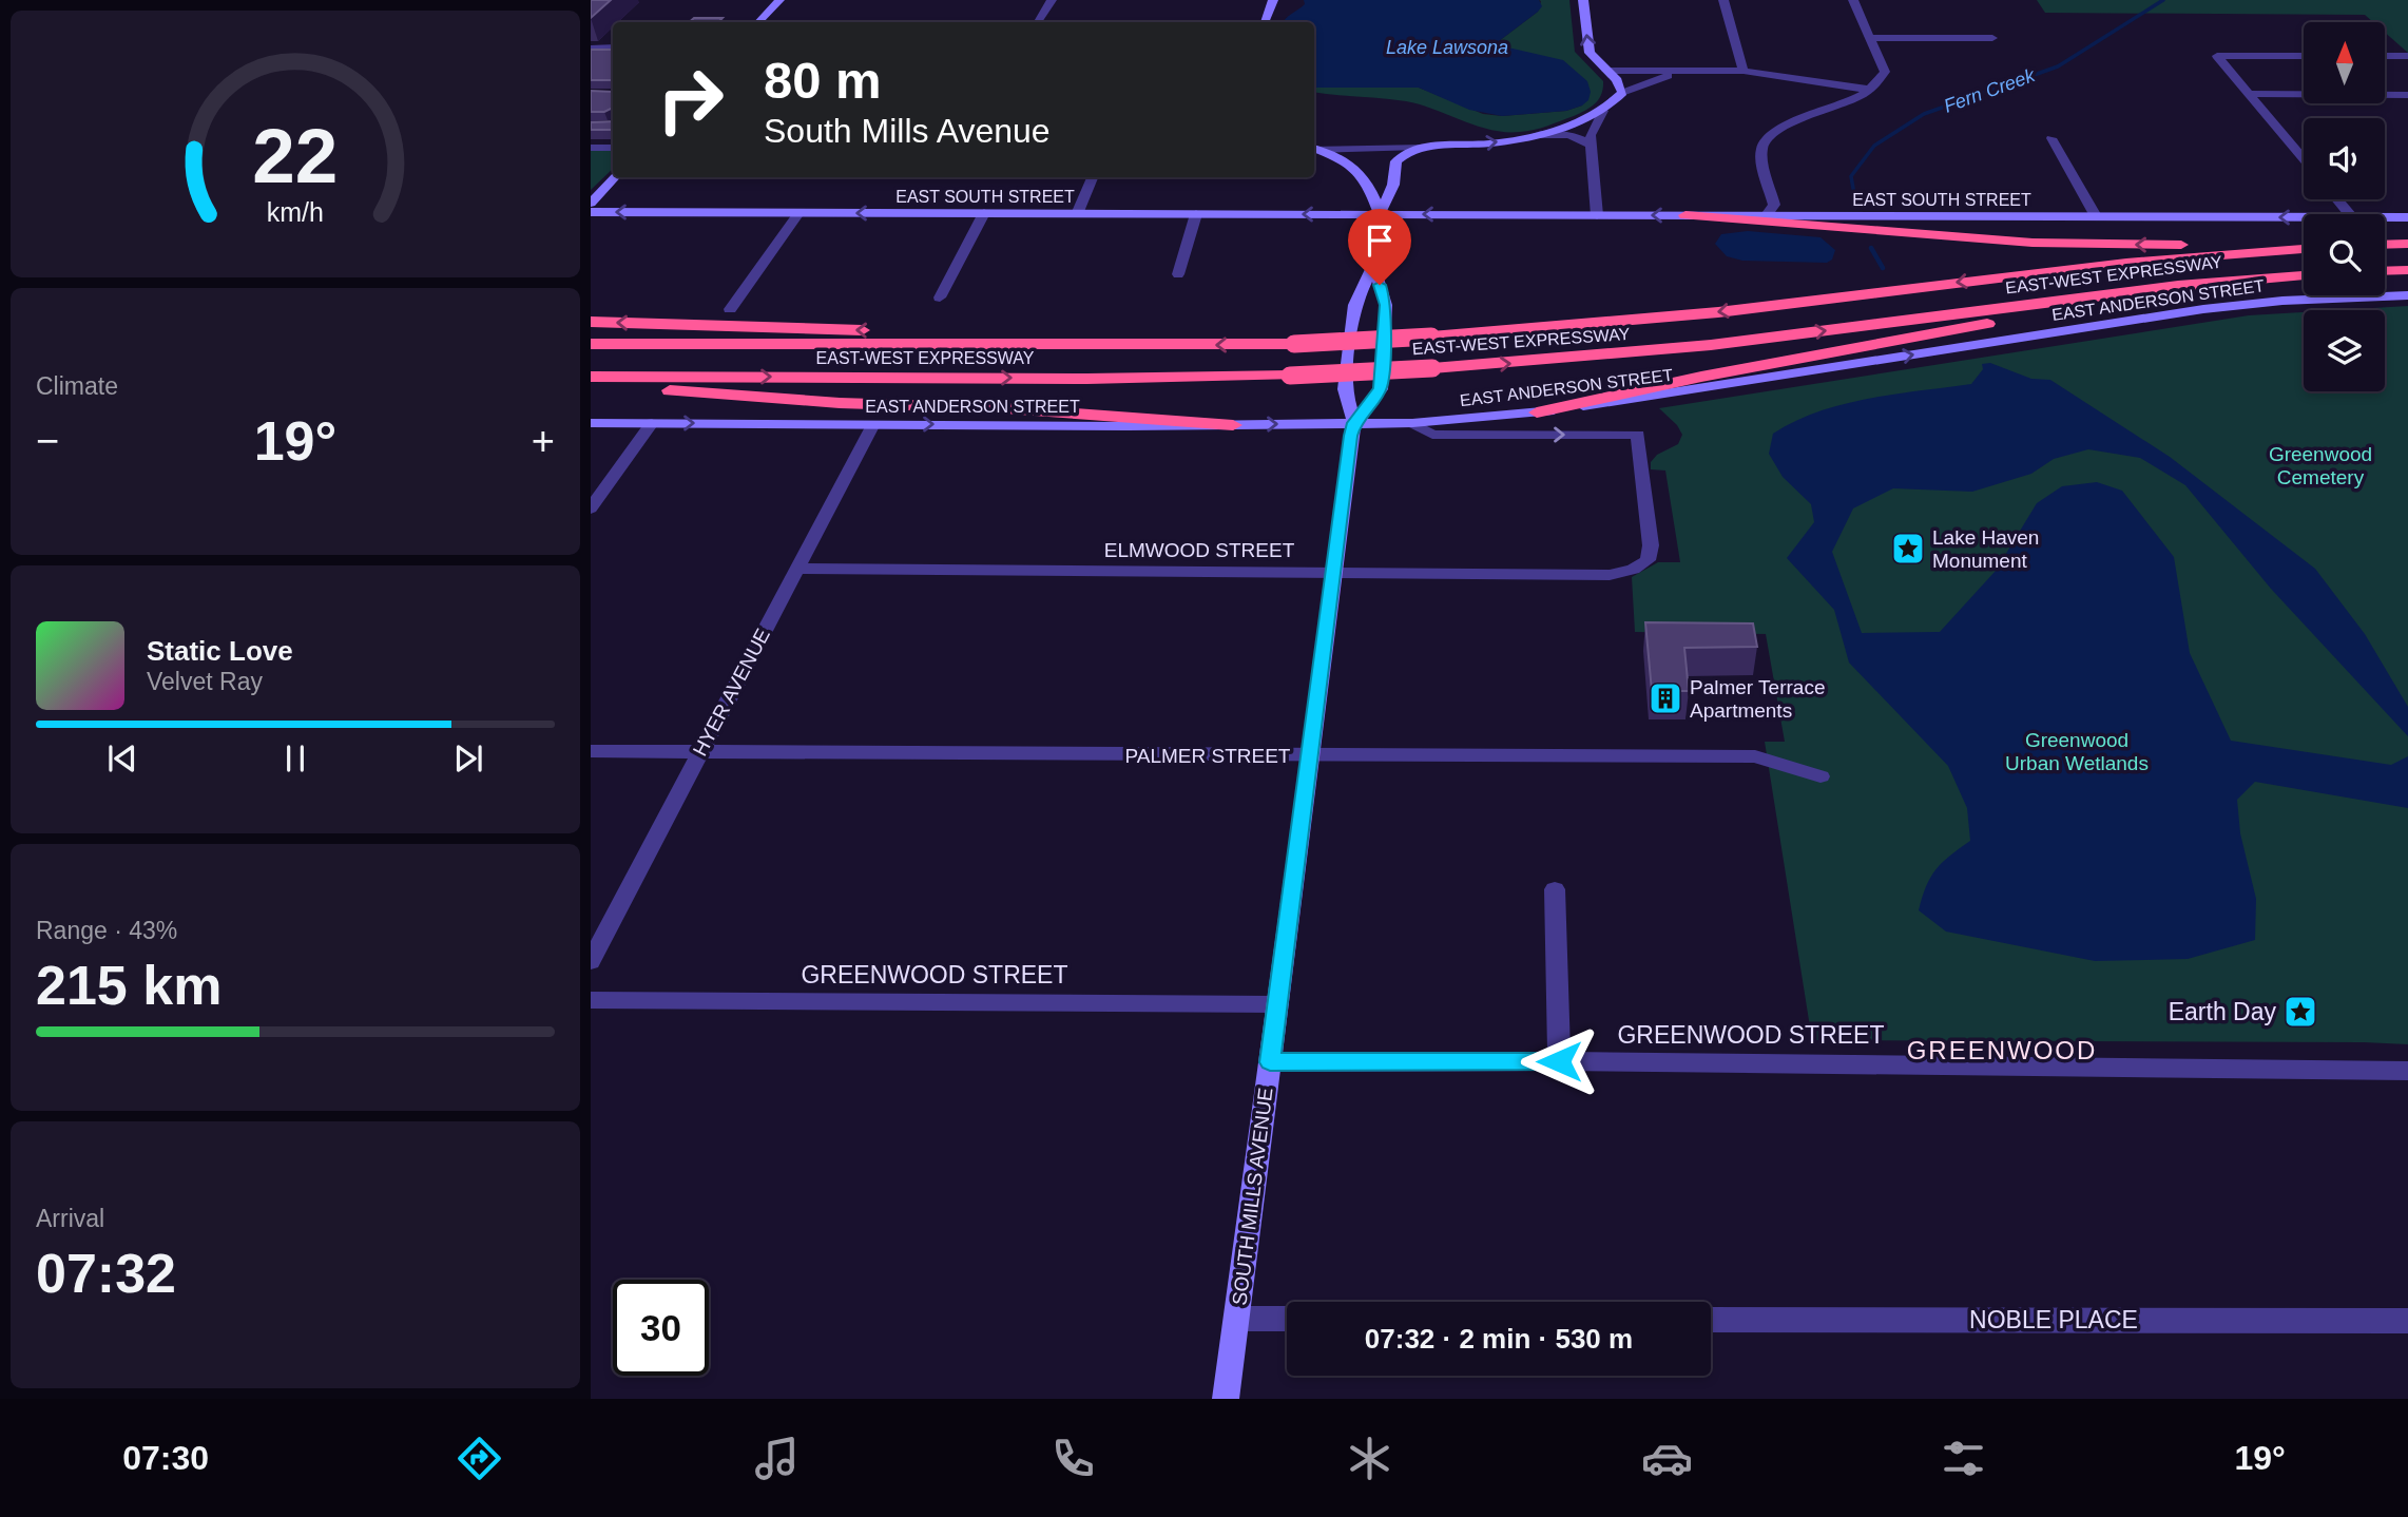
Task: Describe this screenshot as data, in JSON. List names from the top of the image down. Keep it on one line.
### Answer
{"streets":{"highway":["EAST-WEST EXPRESSWAY"],"main road":["EAST SOUTH STREET","EAST ANDERSON STREET","SOUTH MILLS AVENUE"],"street":["ELMWOOD STREET","HYER AVENUE","PALMER STREET","GREENWOOD STREET","NOBLE PLACE"]},"crossings":[["EAST SOUTH STREET","SOUTH MILLS AVENUE"],["EAST ANDERSON STREET","ELMWOOD STREET"],["EAST ANDERSON STREET","HYER AVENUE"],["EAST ANDERSON STREET","SOUTH MILLS AVENUE"],["ELMWOOD STREET","HYER AVENUE"],["ELMWOOD STREET","SOUTH MILLS AVENUE"],["HYER AVENUE","PALMER STREET"],["PALMER STREET","SOUTH MILLS AVENUE"],["GREENWOOD STREET","SOUTH MILLS AVENUE"]],"one_way":["EAST SOUTH STREET","EAST ANDERSON STREET"],"districts":["GREENWOOD"],"water":["Lake Lawsona","Fern Creek"],"parks":["Greenwood Cemetery","Greenwood Urban Wetlands"],"places":{"place":["Lake Haven Monument","Earth Day"],"building":["Palmer Terrace Apartments"]},"north":"top","page":{"turn":["80 m","South Mills Avenue"],"tile":["Climate",["Range · 43%","215 km"],["Arrival","07:32"]],"heat":["−","19°","+"],"song":["Static Love","Velvet Ray"],"limit":"30","trip":"07:32 · 2 min · 530 m","tabs":["07:30","19°"],"gauge":["22","km/h"]}}
